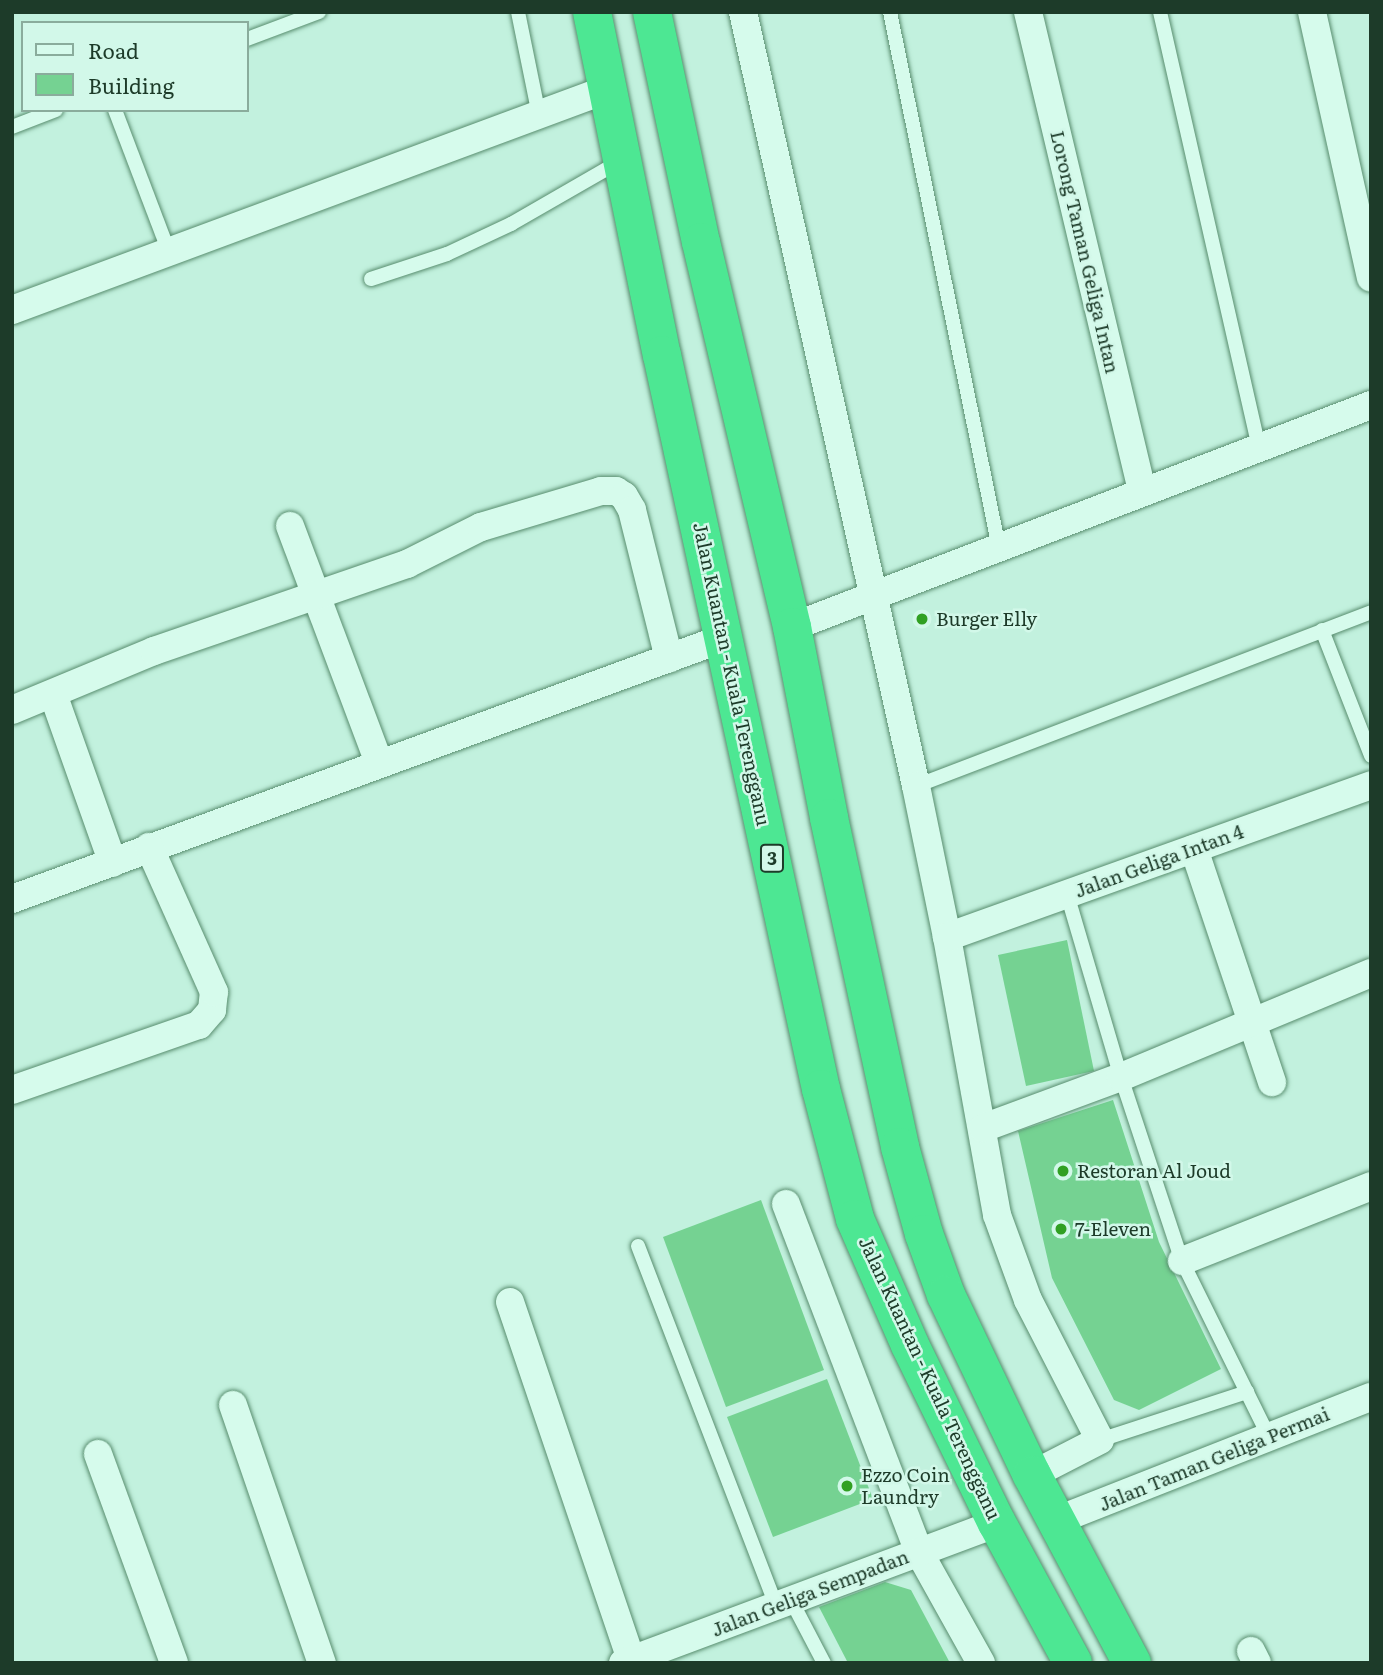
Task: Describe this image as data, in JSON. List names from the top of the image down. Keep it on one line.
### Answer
{"streets":{"highway":["Jalan Kuantan - Kuala Terengganu","3"],"street":["Lorong Taman Geliga Intan","Jalan Geliga Intan 4","Jalan Taman Geliga Permai","Jalan Geliga Sempadan"]},"crossings":[["Jalan Kuantan - Kuala Terengganu","Jalan Geliga Sempadan"]],"places":["Burger Elly","Restoran Al Joud","7-Eleven","Ezzo Coin Laundry"],"legend":["Road","Building"]}
